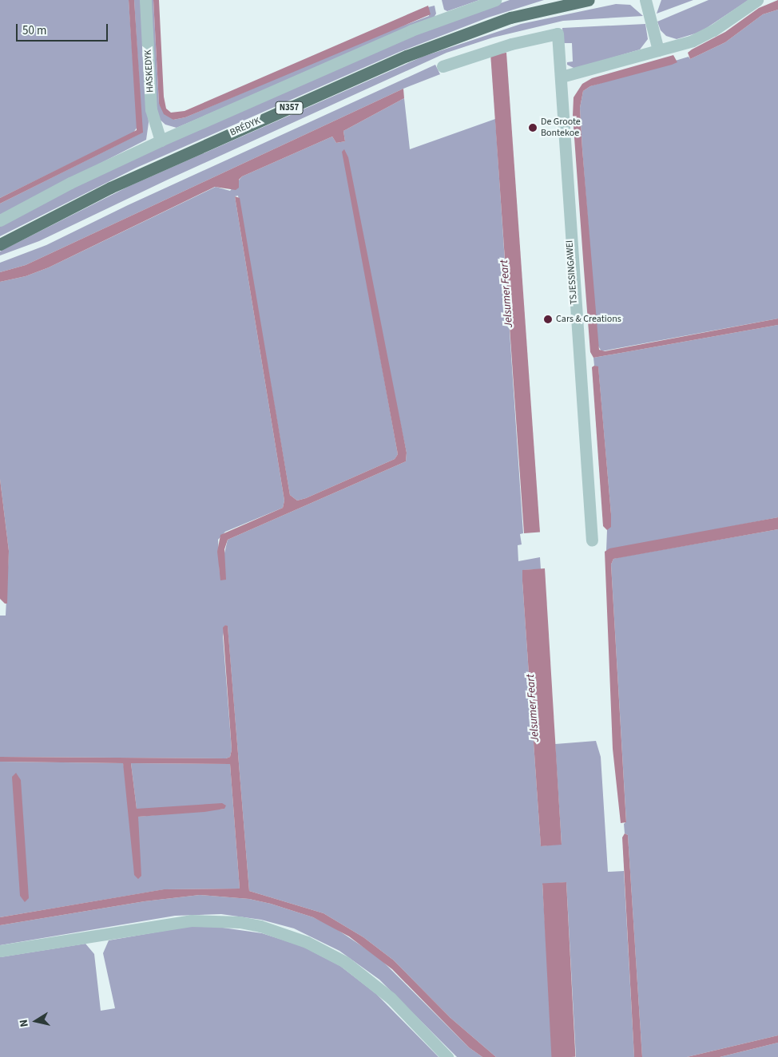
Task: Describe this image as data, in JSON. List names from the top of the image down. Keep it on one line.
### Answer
{"streets":{"main road":["N357","BRÉDYK"],"street":["HASKEDYK","TSJESSINGAWEI"]},"water":["Jelsumer Feart"],"places":["De Groote Bontekoe","Cars & Creations"],"scale_bar":"50 m","north":"left"}
